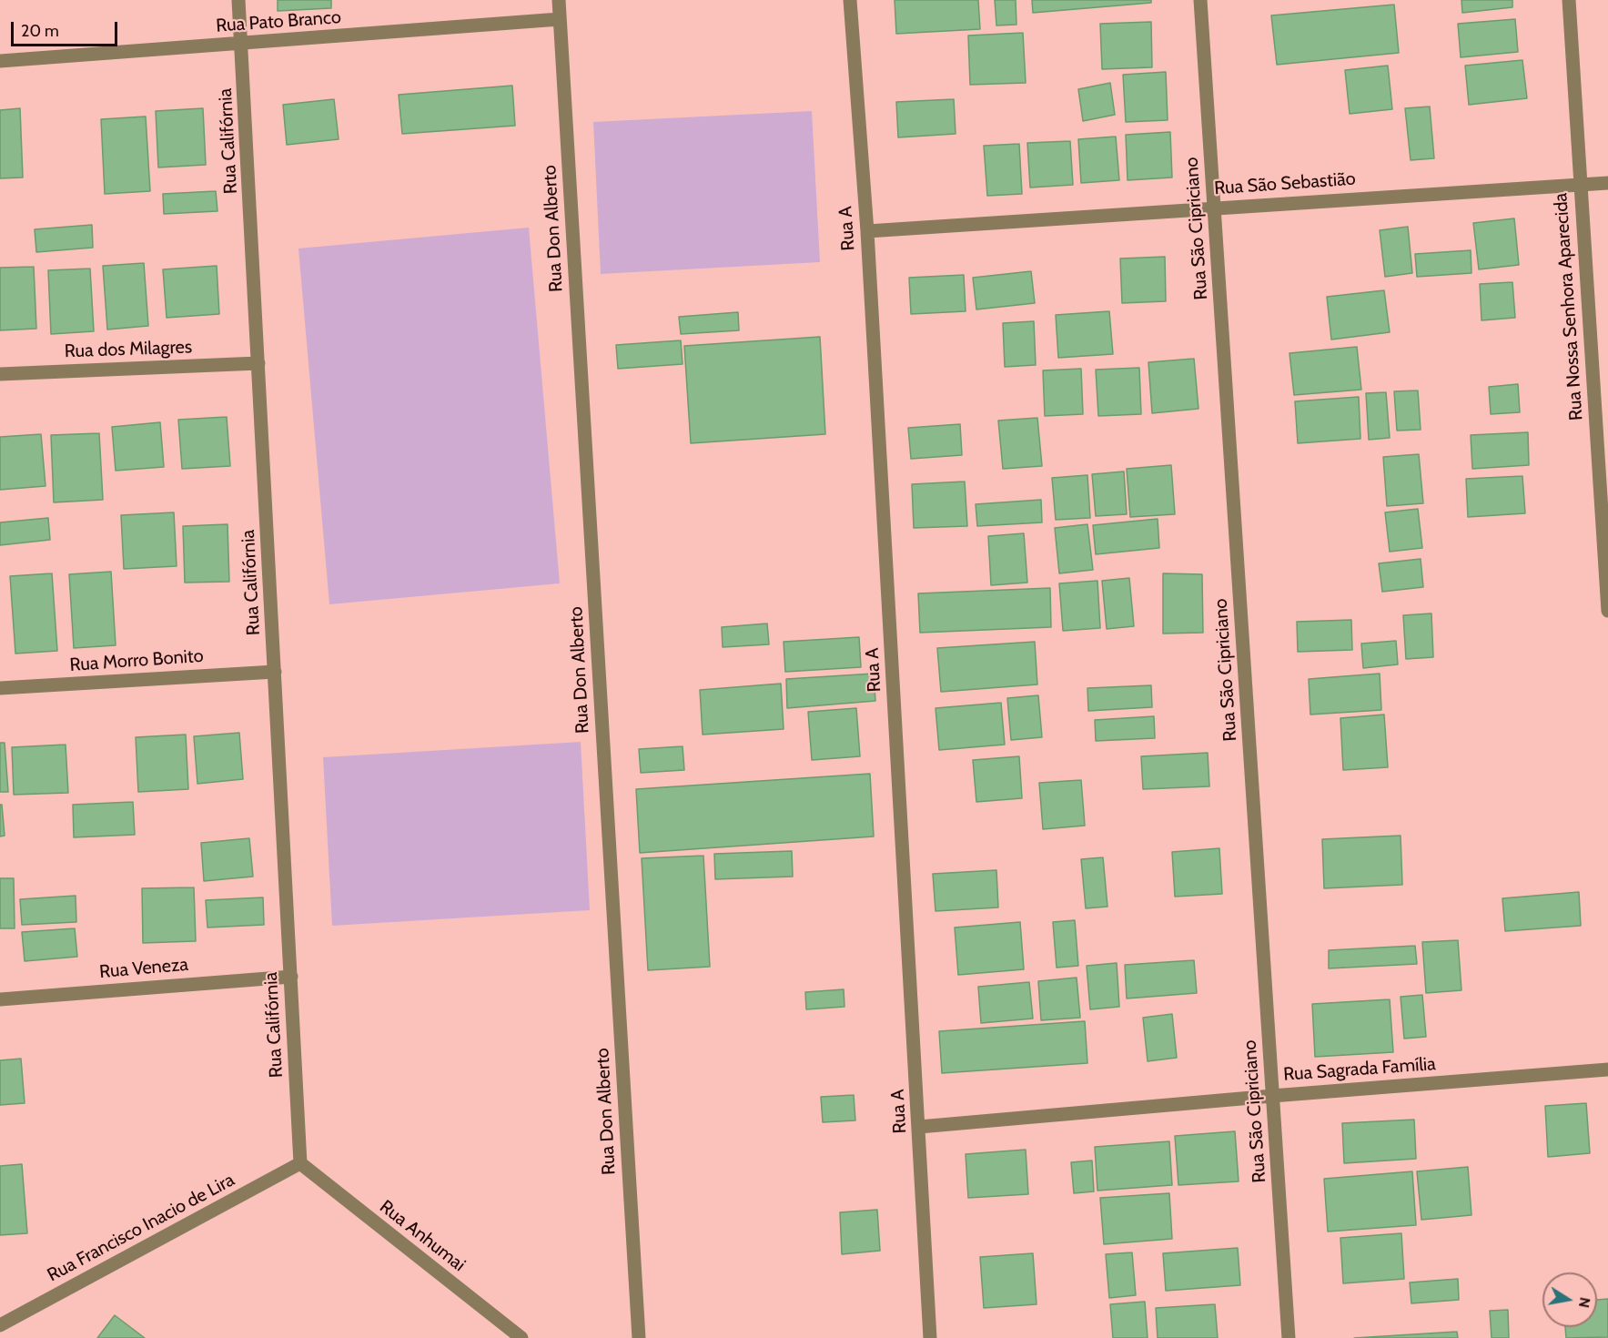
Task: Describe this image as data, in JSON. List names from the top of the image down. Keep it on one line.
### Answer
{"streets":{"street":["Rua Pato Branco","Rua Califórnia","Rua São Sebastião","Rua Don Alberto","Rua A","Rua São Cipriciano","Rua Nossa Senhora Aparecida","Rua dos Milagres","Rua Morro Bonito","Rua Veneza","Rua Sagrada Família","Rua Francisco Inacio de Lira","Rua Anhumai"]},"crossings":[["Rua Pato Branco","Rua Califórnia"],["Rua Pato Branco","Rua Don Alberto"],["Rua Califórnia","Rua dos Milagres"],["Rua Califórnia","Rua Morro Bonito"],["Rua Califórnia","Rua Veneza"],["Rua Califórnia","Rua Francisco Inacio de Lira"],["Rua Califórnia","Rua Anhumai"],["Rua São Sebastião","Rua A"],["Rua São Sebastião","Rua São Cipriciano"],["Rua São Sebastião","Rua Nossa Senhora Aparecida"],["Rua A","Rua Sagrada Família"],["Rua São Cipriciano","Rua Sagrada Família"],["Rua Francisco Inacio de Lira","Rua Anhumai"]],"scale_bar":"20 m","north":"right"}
